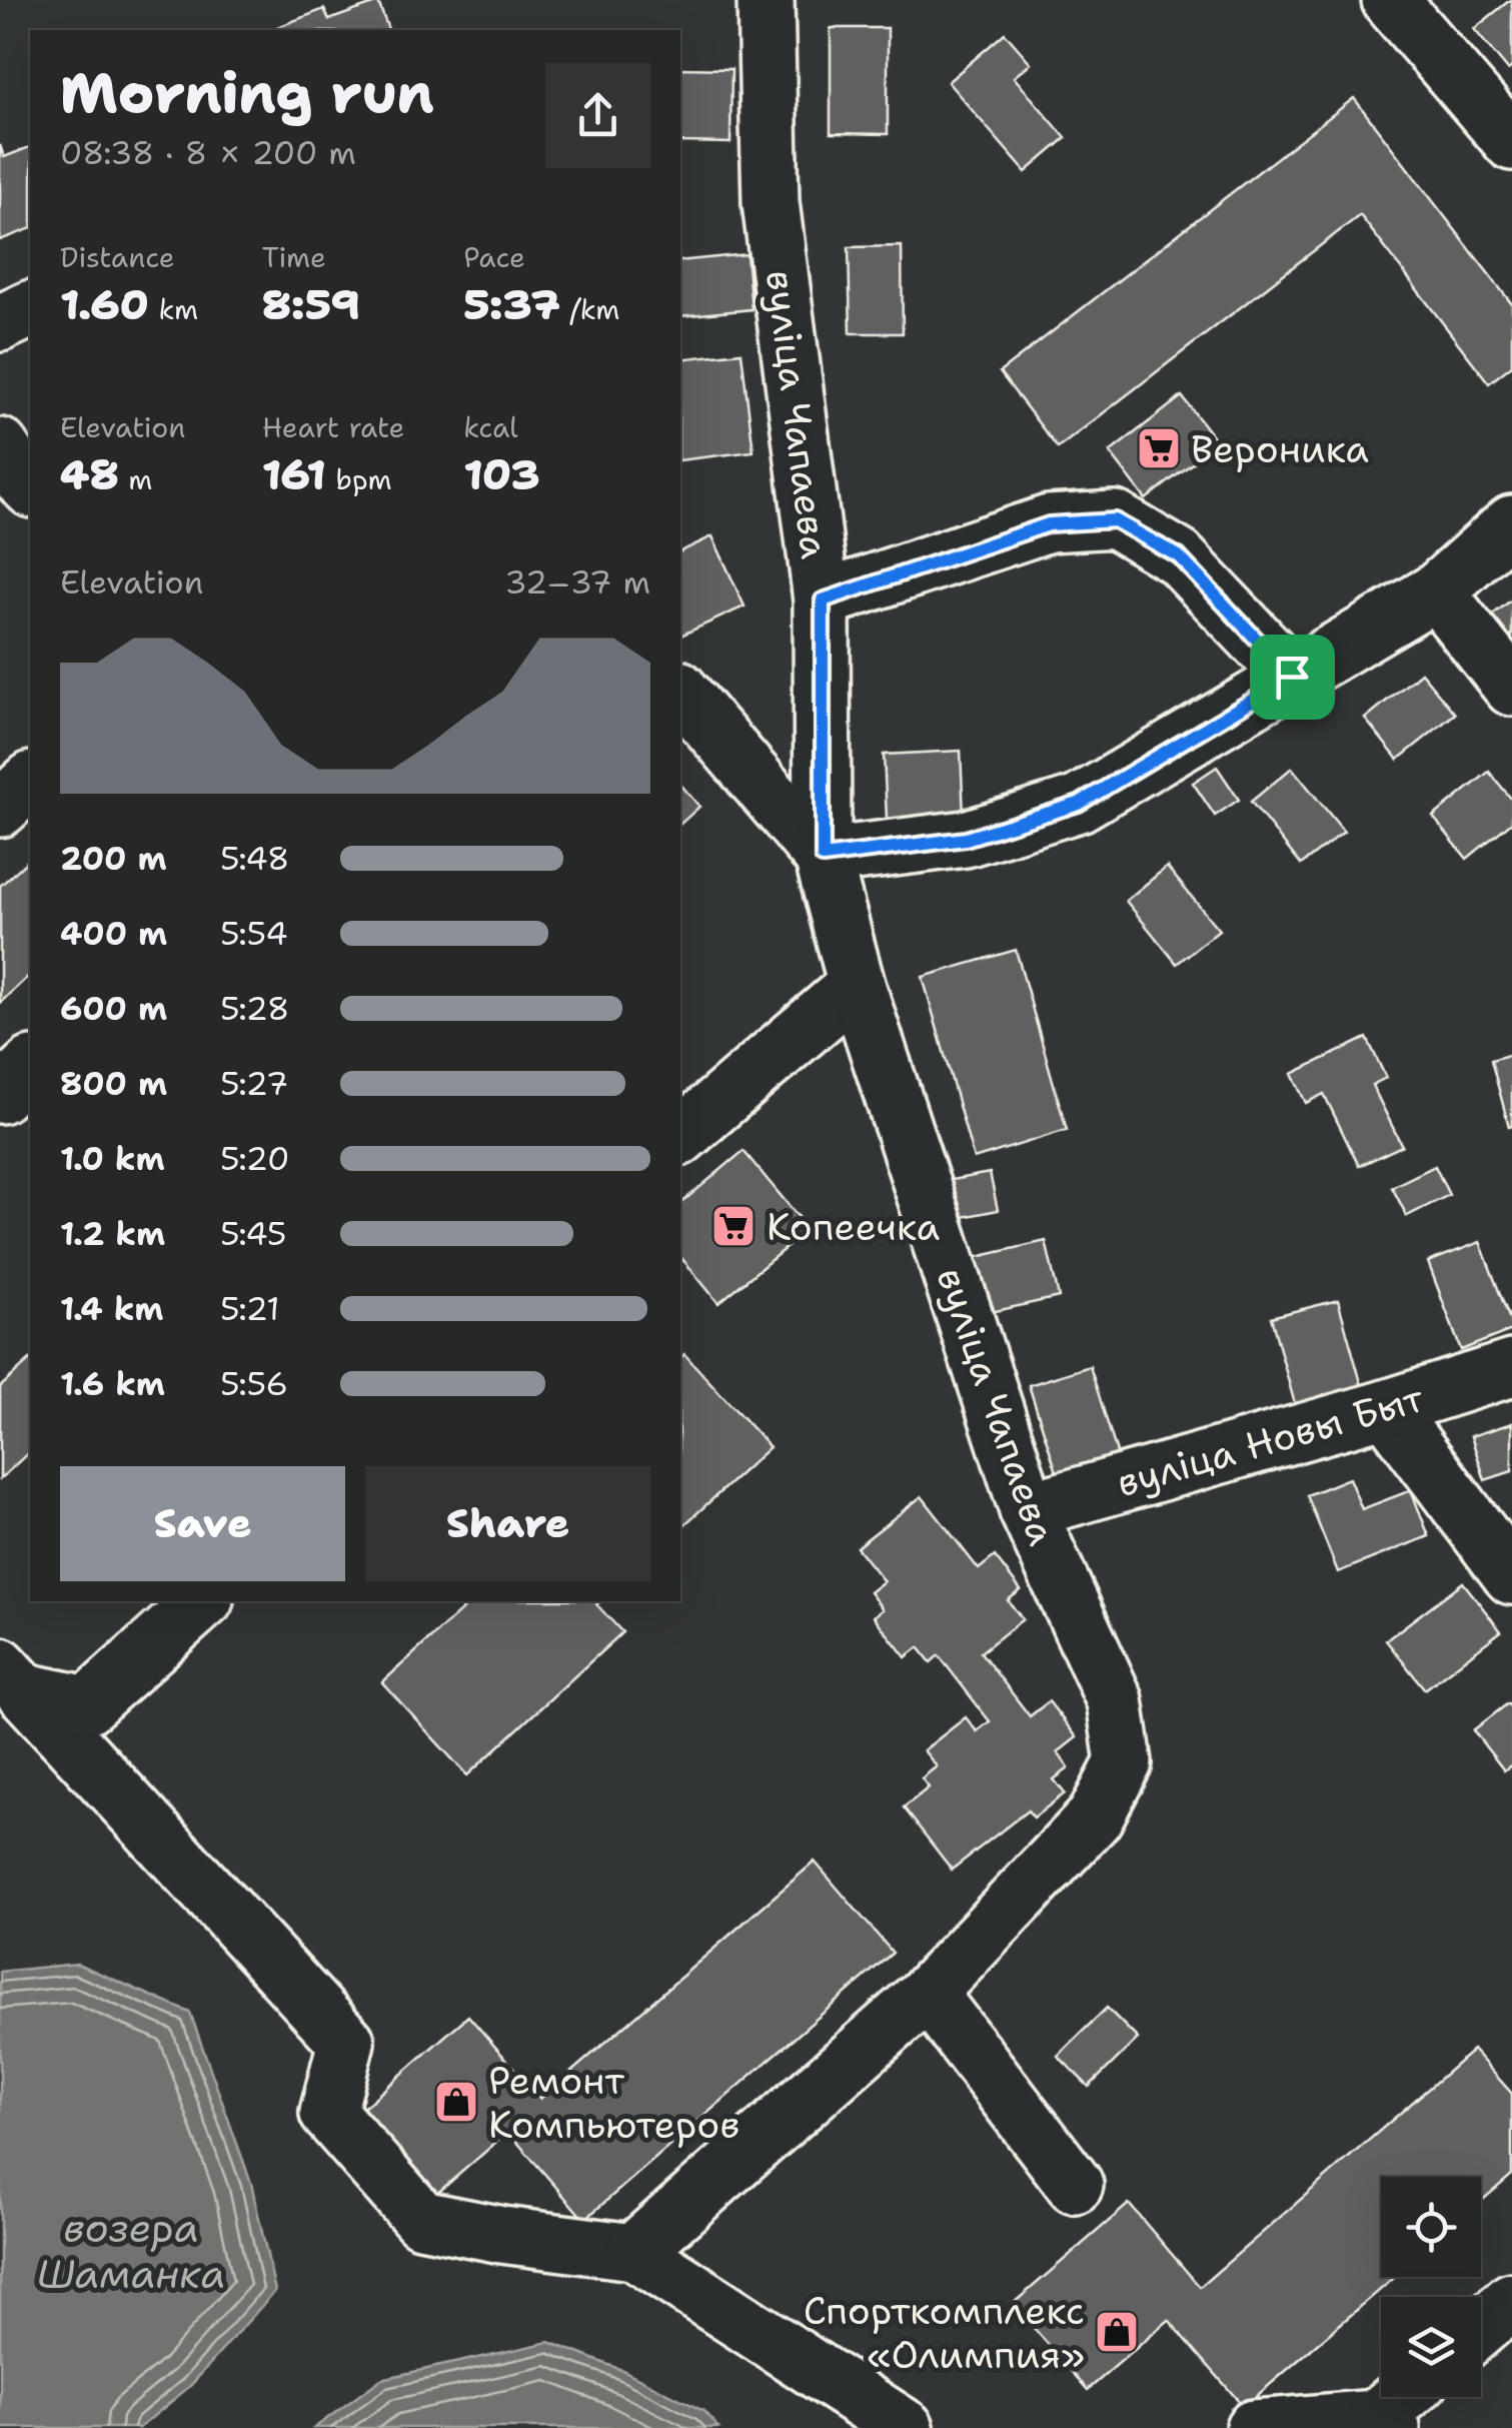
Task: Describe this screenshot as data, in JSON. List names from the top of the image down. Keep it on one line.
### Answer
{"streets":{"street":["вуліца Чапаева","вуліца Новы Быт"]},"crossings":[["вуліца Чапаева","вуліца Новы Быт"]],"water":["возера Шаманка"],"places":{"supermarket":["Вероника","Копеечка"],"shop":["Ремонт Компьютеров","Спорткомплекс «Олимпия»"]},"page":{"heading":["Morning run","08:38 · 8 × 200 m"],"stats":[["Distance","1.60 km"],["Time","8:59"],["Pace","5:37 /km"],["Elevation","48 m"],["Heart rate","161 bpm"],["kcal","103"]],"chart":["Elevation","32–37 m"],"list":[{"name":"200 m","note":"5:48"},{"name":"400 m","note":"5:54"},{"name":"600 m","note":"5:28"},{"name":"800 m","note":"5:27"},{"name":"1.0 km","note":"5:20"},{"name":"1.2 km","note":"5:45"},{"name":"1.4 km","note":"5:21"},{"name":"1.6 km","note":"5:56"}],"buttons":["Save","Share"]}}
